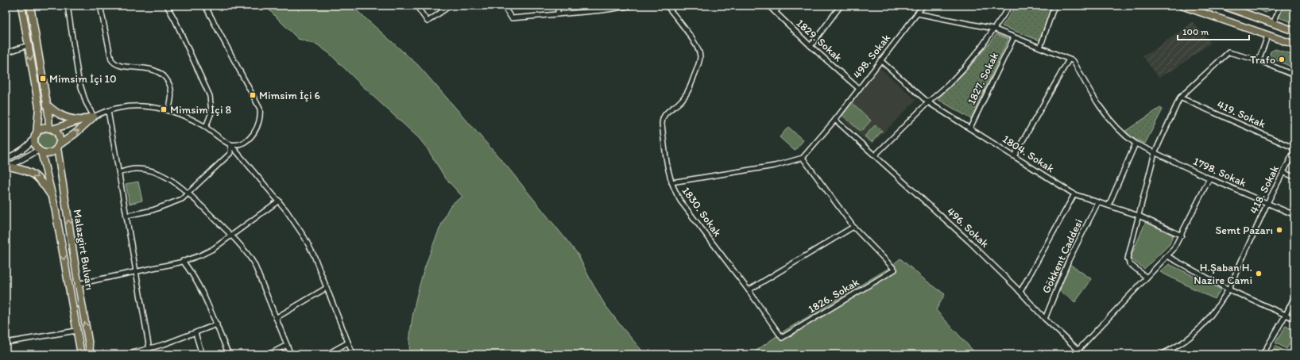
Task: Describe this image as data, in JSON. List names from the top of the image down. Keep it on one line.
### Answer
{"streets":{"highway":["Malazgirt Bulvarı"],"street":["1829. Sokak","498. Sokak","1827. Sokak","419. Sokak","1804. Sokak","1798. Sokak","418. Sokak","1830. Sokak","496. Sokak","Gökkent Caddesi","1826. Sokak"]},"crossings":[["1829. Sokak","498. Sokak"],["498. Sokak","1804. Sokak"],["498. Sokak","496. Sokak"],["1827. Sokak","1804. Sokak"],["419. Sokak","418. Sokak"],["1804. Sokak","Gökkent Caddesi"],["1798. Sokak","418. Sokak"],["1830. Sokak","1826. Sokak"],["496. Sokak","Gökkent Caddesi"]],"places":{"other":["Trafo","Semt Pazarı","H.Şaban H. Nazire Cami"],"transit":["Mimsim İçi 10","Mimsim İçi 6","Mimsim İçi 8"]},"scale_bar":"100 m"}
